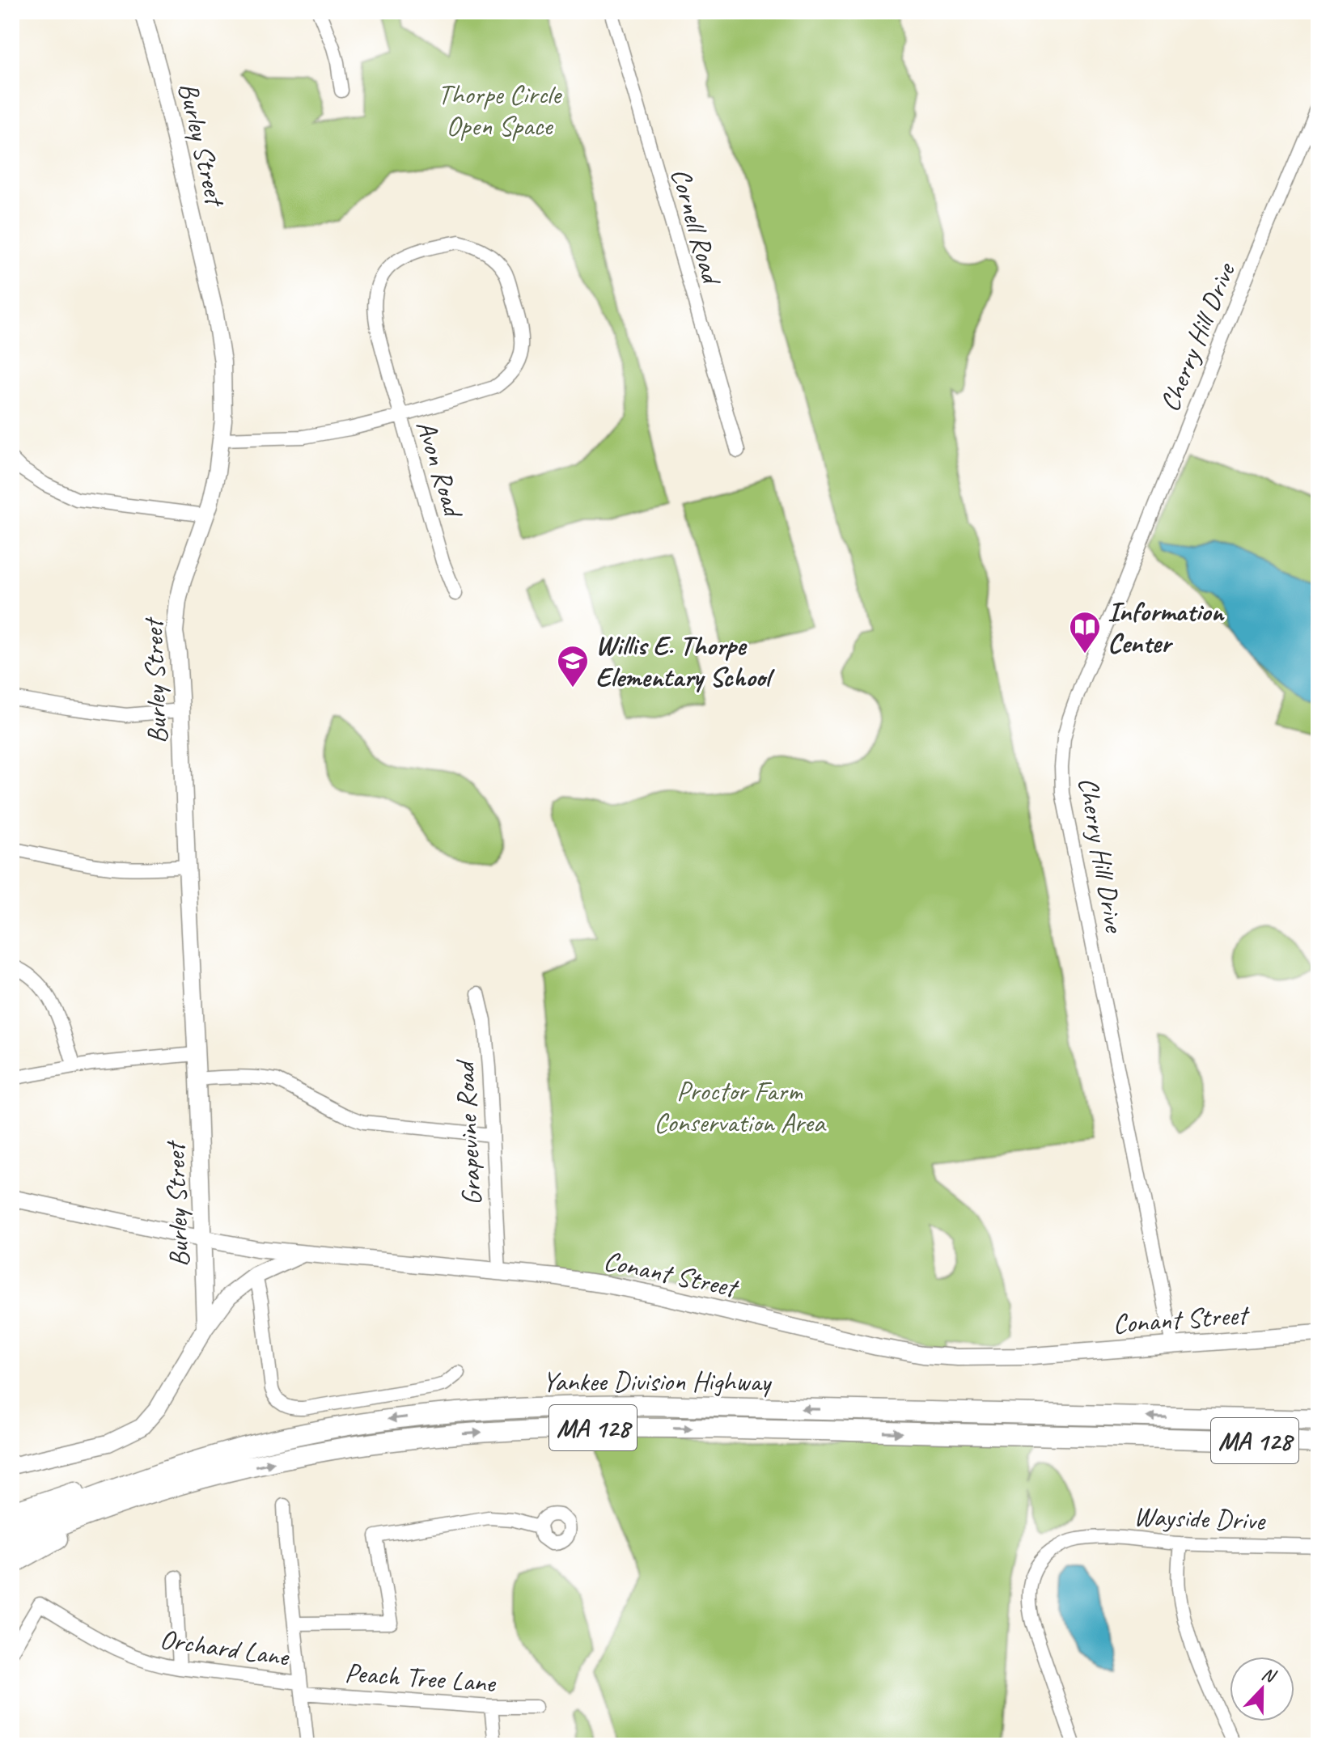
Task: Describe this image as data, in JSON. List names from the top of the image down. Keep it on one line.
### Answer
{"streets":{"highway":["Yankee Division Highway","MA 128"],"main road":["Burley Street","Conant Street"],"street":["Cornell Road","Cherry Hill Drive","Avon Road","Grapevine Road","Wayside Drive","Orchard Lane","Peach Tree Lane"]},"crossings":[["Burley Street","Avon Road"],["Burley Street","Conant Street"],["Cherry Hill Drive","Conant Street"],["Grapevine Road","Conant Street"],["Orchard Lane","Peach Tree Lane"]],"parks":["Thorpe Circle Open Space","Proctor Farm Conservation Area"],"places":{"library":["Information Center"],"school or university":["Willis E. Thorpe Elementary School"]},"north":"top"}
